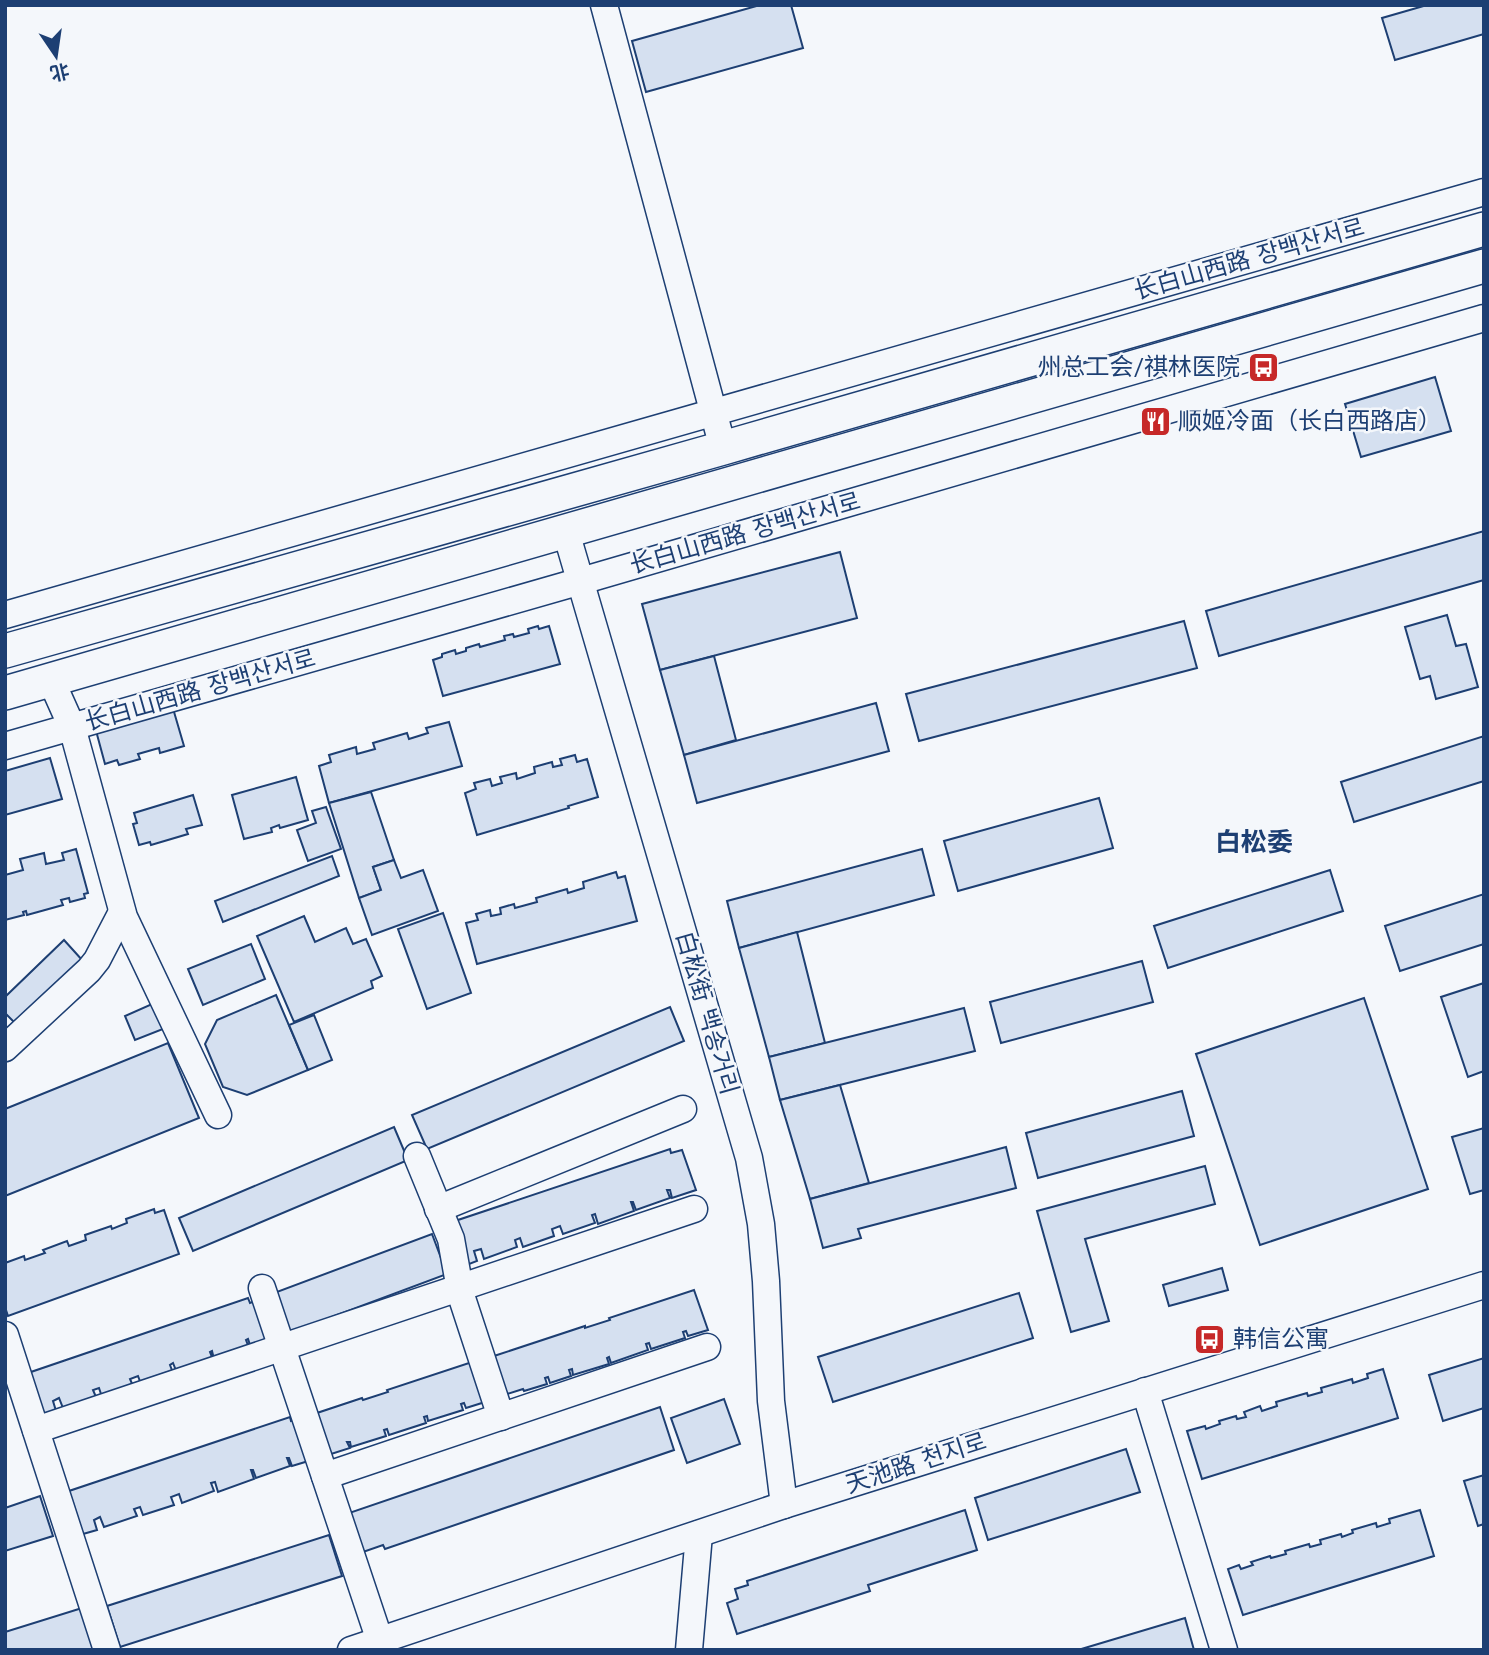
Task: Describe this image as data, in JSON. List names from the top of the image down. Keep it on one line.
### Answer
{"streets":{"main road":["长白山西路 장백산서로"],"street":["白松街 백송거리","天池路 천지로"]},"crossings":[["长白山西路 장백산서로","白松街 백송거리"],["白松街 백송거리","天池路 천지로"]],"districts":["白松委"],"places":{"bus stop":["州总工会/祺林医院","韩信公寓"],"restaurant":["顺姬冷面（长白西路店）"]},"north":"bottom"}
